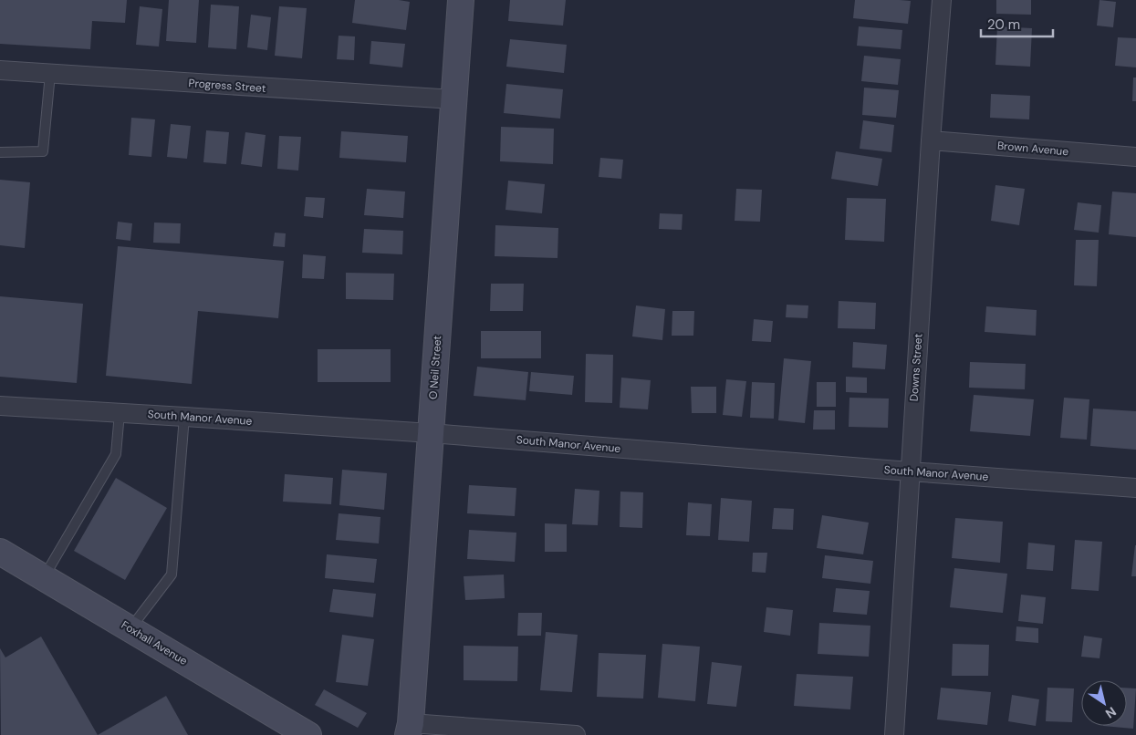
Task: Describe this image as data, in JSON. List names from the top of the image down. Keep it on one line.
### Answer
{"streets":{"street":["Progress Street","Brown Avenue","O Neil Street","Downs Street","South Manor Avenue","Foxhall Avenue"]},"crossings":[["Progress Street","O Neil Street"],["Brown Avenue","Downs Street"],["O Neil Street","South Manor Avenue"],["Downs Street","South Manor Avenue"]],"scale_bar":"20 m","north":"bottom right"}
